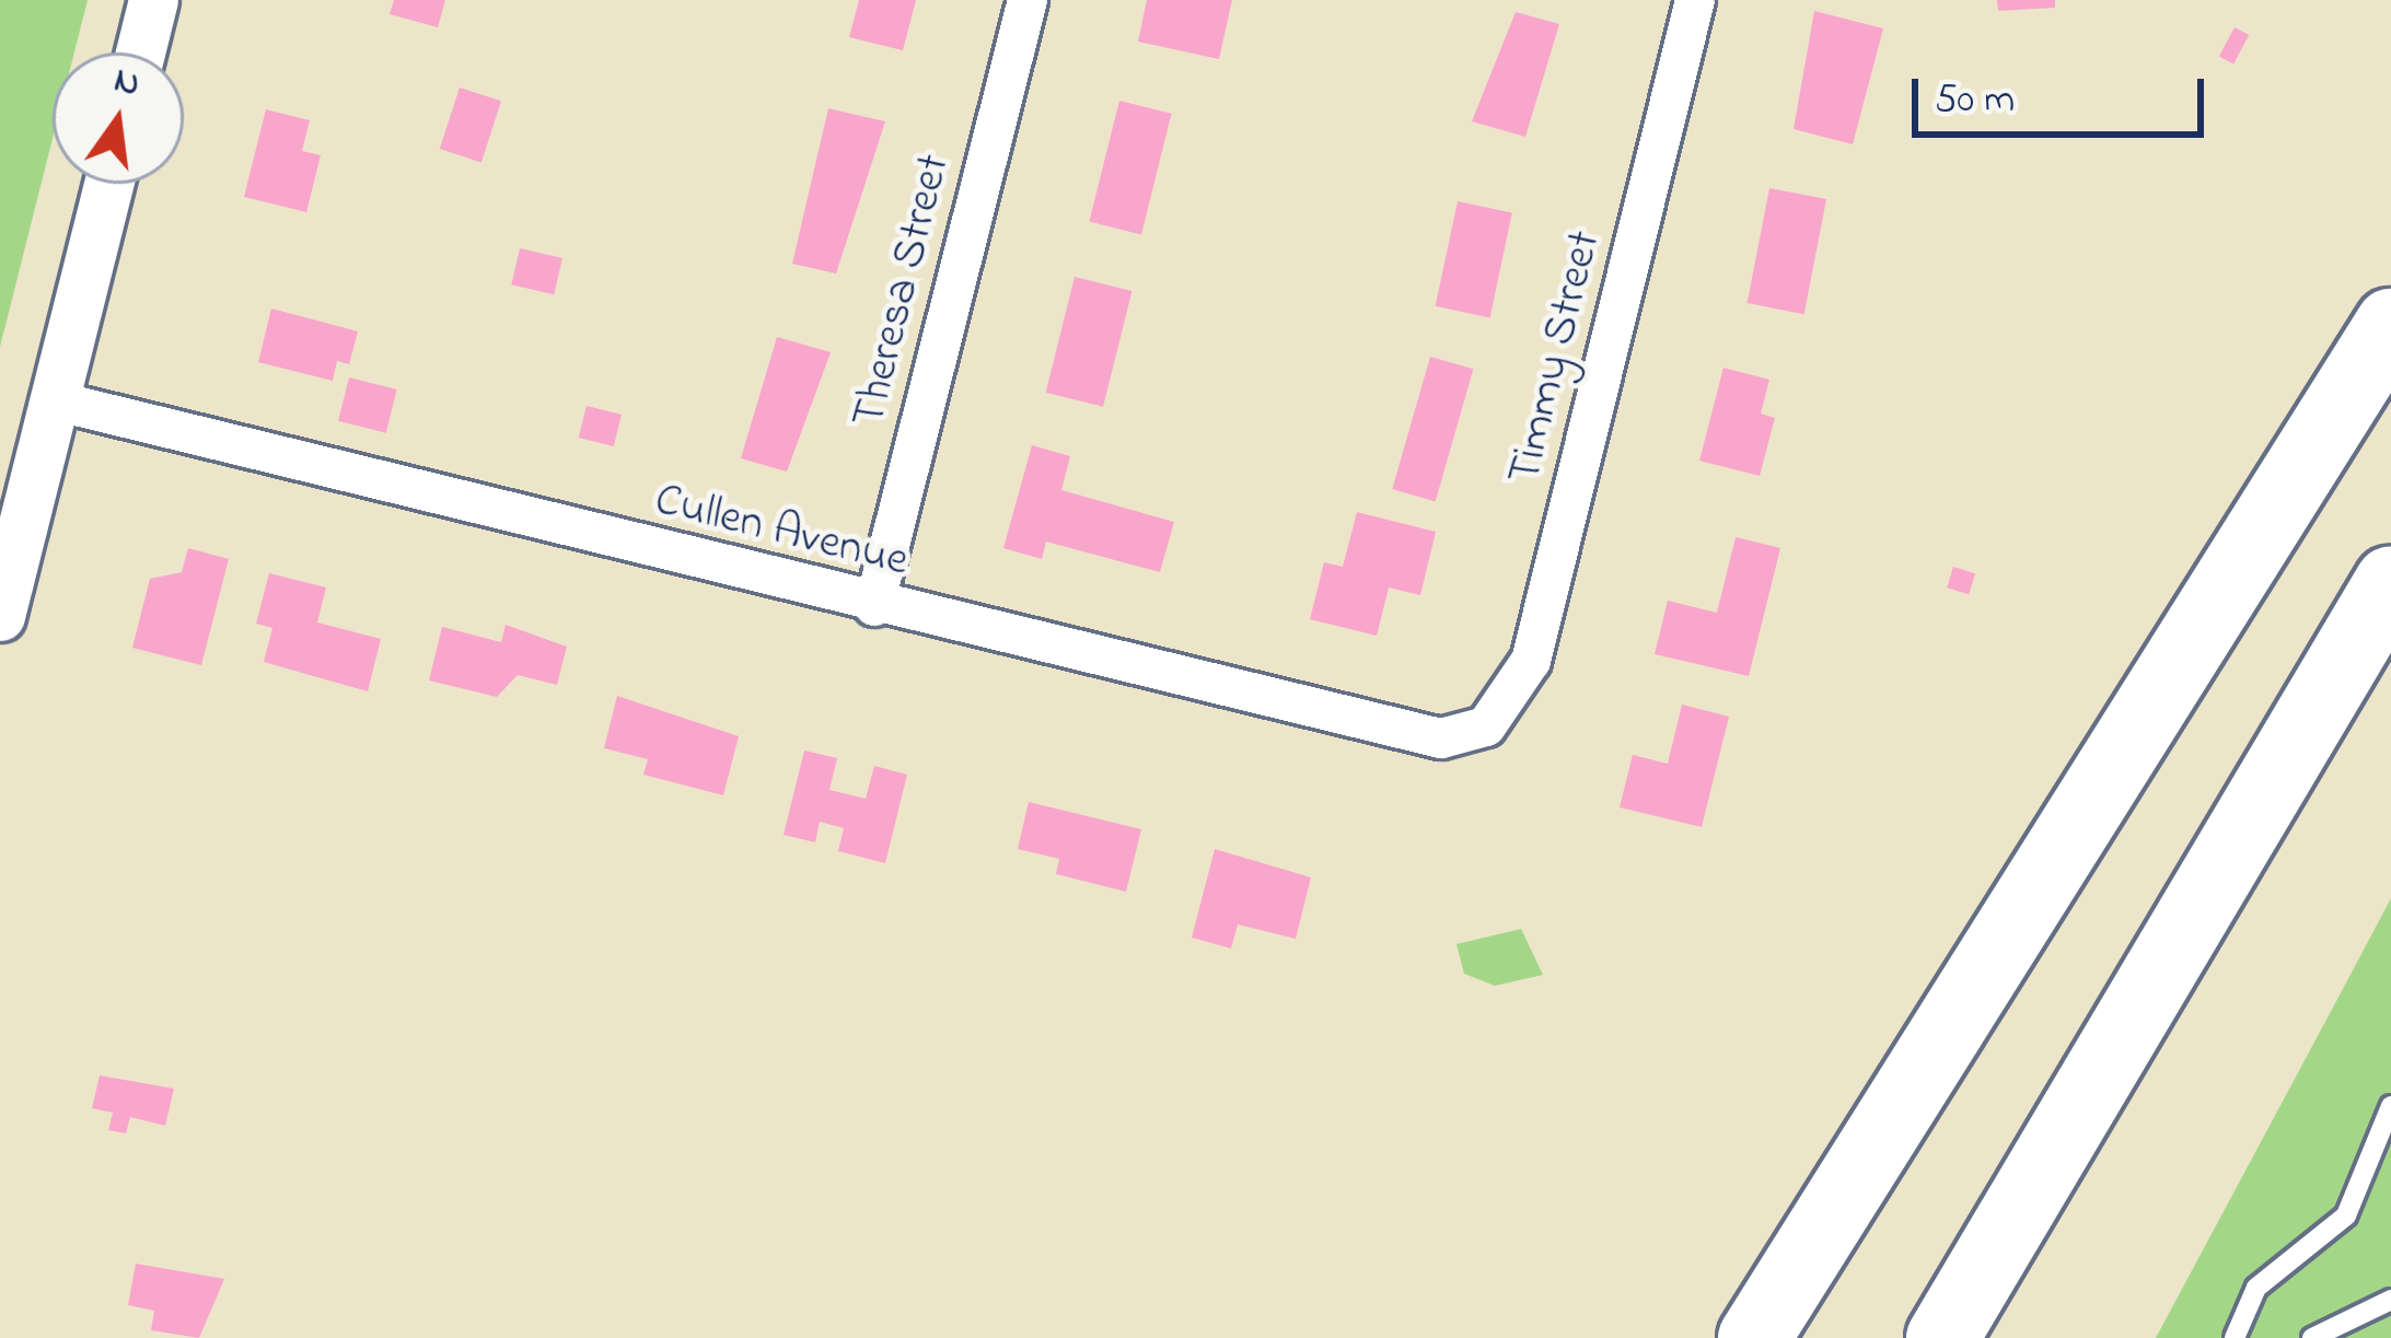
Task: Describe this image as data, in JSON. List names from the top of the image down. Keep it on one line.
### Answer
{"streets":{"street":["Theresa Street","Timmy Street","Cullen Avenue"]},"crossings":[["Theresa Street","Cullen Avenue"],["Timmy Street","Cullen Avenue"]],"scale_bar":"50 m","north":"top"}
